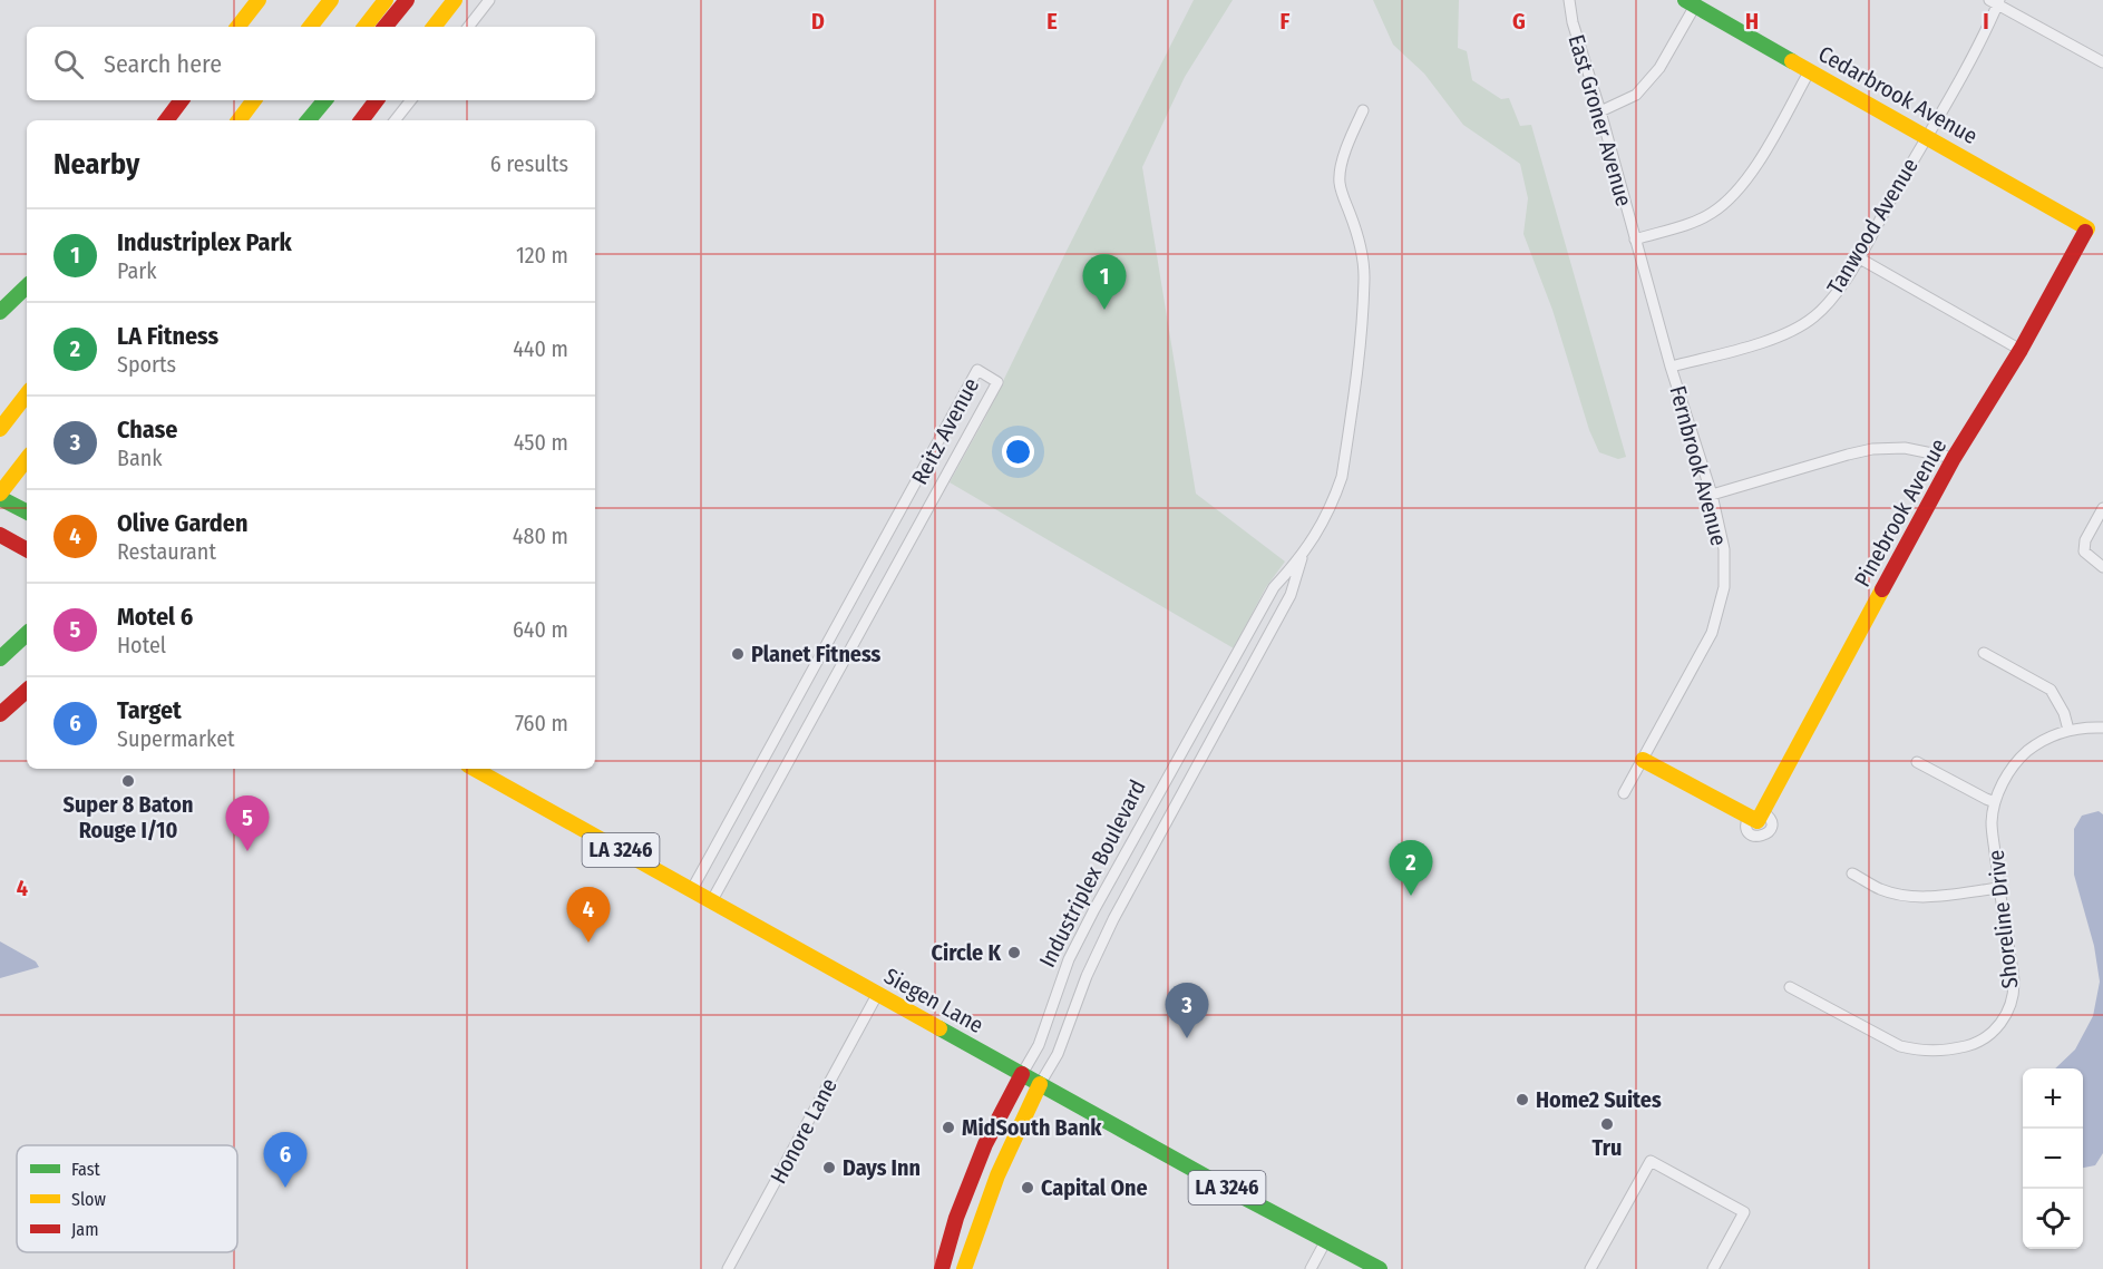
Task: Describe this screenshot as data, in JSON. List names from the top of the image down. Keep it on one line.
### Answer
{"streets":{"main road":["Cedarbrook Avenue","Pinebrook Avenue","LA 3246","Industriplex Boulevard","Siegen Lane"],"street":["East Groner Avenue","Tanwood Avenue","Reitz Avenue","Fernbrook Avenue","Shoreline Drive","Honore Lane"]},"crossings":[["Cedarbrook Avenue","Tanwood Avenue"],["Cedarbrook Avenue","Pinebrook Avenue"],["East Groner Avenue","Fernbrook Avenue"],["Tanwood Avenue","Fernbrook Avenue"],["Reitz Avenue","Siegen Lane"],["Fernbrook Avenue","Pinebrook Avenue"],["Industriplex Boulevard","Siegen Lane"],["Siegen Lane","Honore Lane"]],"places":["Planet Fitness","Super 8 Baton Rouge I/10","Circle K","Home2 Suites","Tru","MidSouth Bank","Days Inn","Capital One"],"legend":["Fast","Slow","Jam"],"page":{"search":"Search here","heading":["Nearby","6 results"],"list":[{"mark":"1","name":"Industriplex Park","note":"Park","value":"120 m"},{"mark":"2","name":"LA Fitness","note":"Sports","value":"440 m"},{"mark":"3","name":"Chase","note":"Bank","value":"450 m"},{"mark":"4","name":"Olive Garden","note":"Restaurant","value":"480 m"},{"mark":"5","name":"Motel 6","note":"Hotel","value":"640 m"},{"mark":"6","name":"Target","note":"Supermarket","value":"760 m"}],"pins":["1","5","2","4","3","6"],"map_buttons":["+","−"]},"grid":{"columns":["D","E","F","G","H","I"],"rows":["4"]}}
